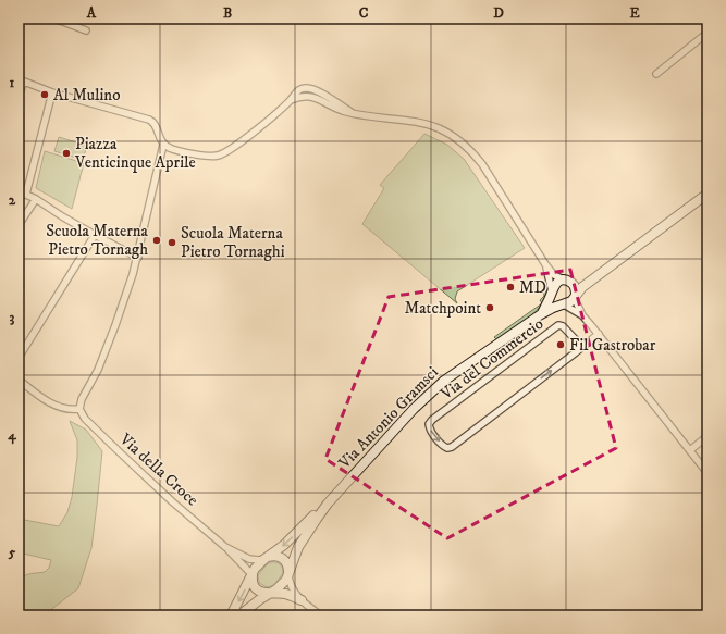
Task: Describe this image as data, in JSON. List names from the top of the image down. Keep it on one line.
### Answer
{"streets":{"street":["Via del Commercio","Via Antonio Gramsci","Via della Croce"]},"places":["Al Mulino","Piazza Venticinque Aprile","Scuola Materna Pietro Tornagh","Scuola Materna Pietro Tornaghi","MD","Matchpoint","Fil Gastrobar"],"grid":{"columns":["A","B","C","D","E"],"rows":["1","2","3","4","5"]}}
